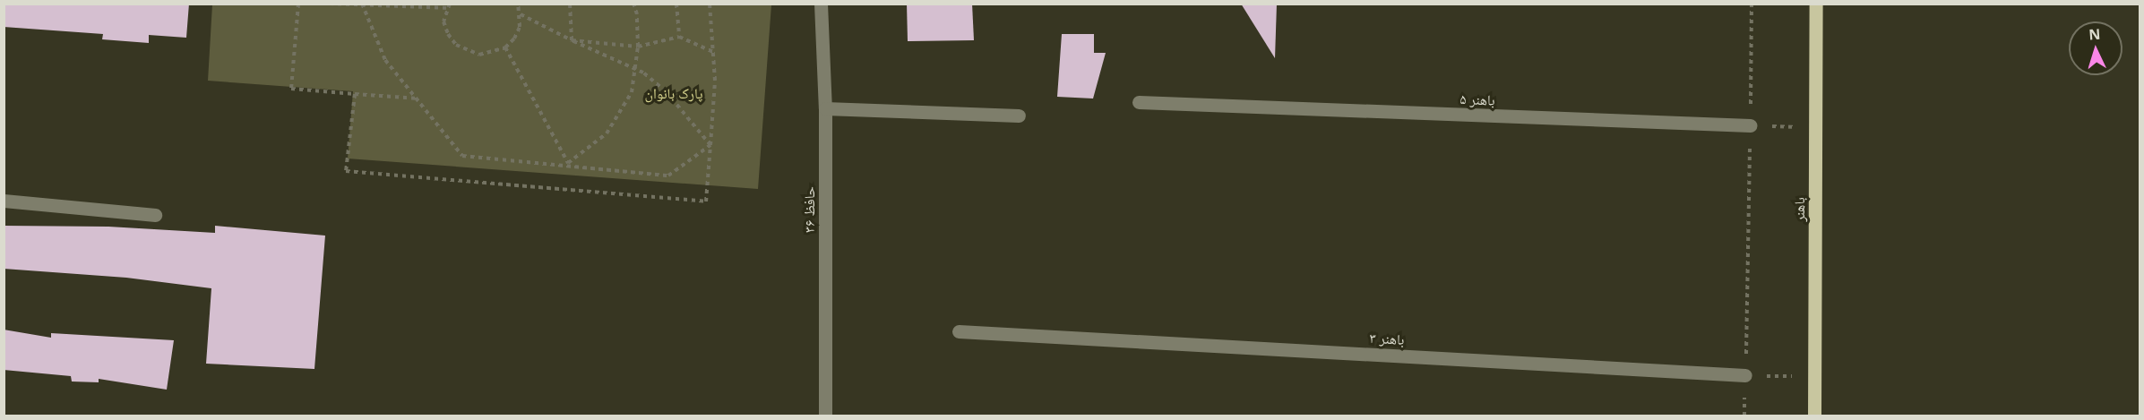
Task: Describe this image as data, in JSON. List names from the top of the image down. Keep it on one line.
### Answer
{"streets":{"main road":["باهنر"],"street":["باهنر ۵","حافظ ۳۶","باهنر ۳"]},"parks":["پارک بانوان"],"north":"top"}
